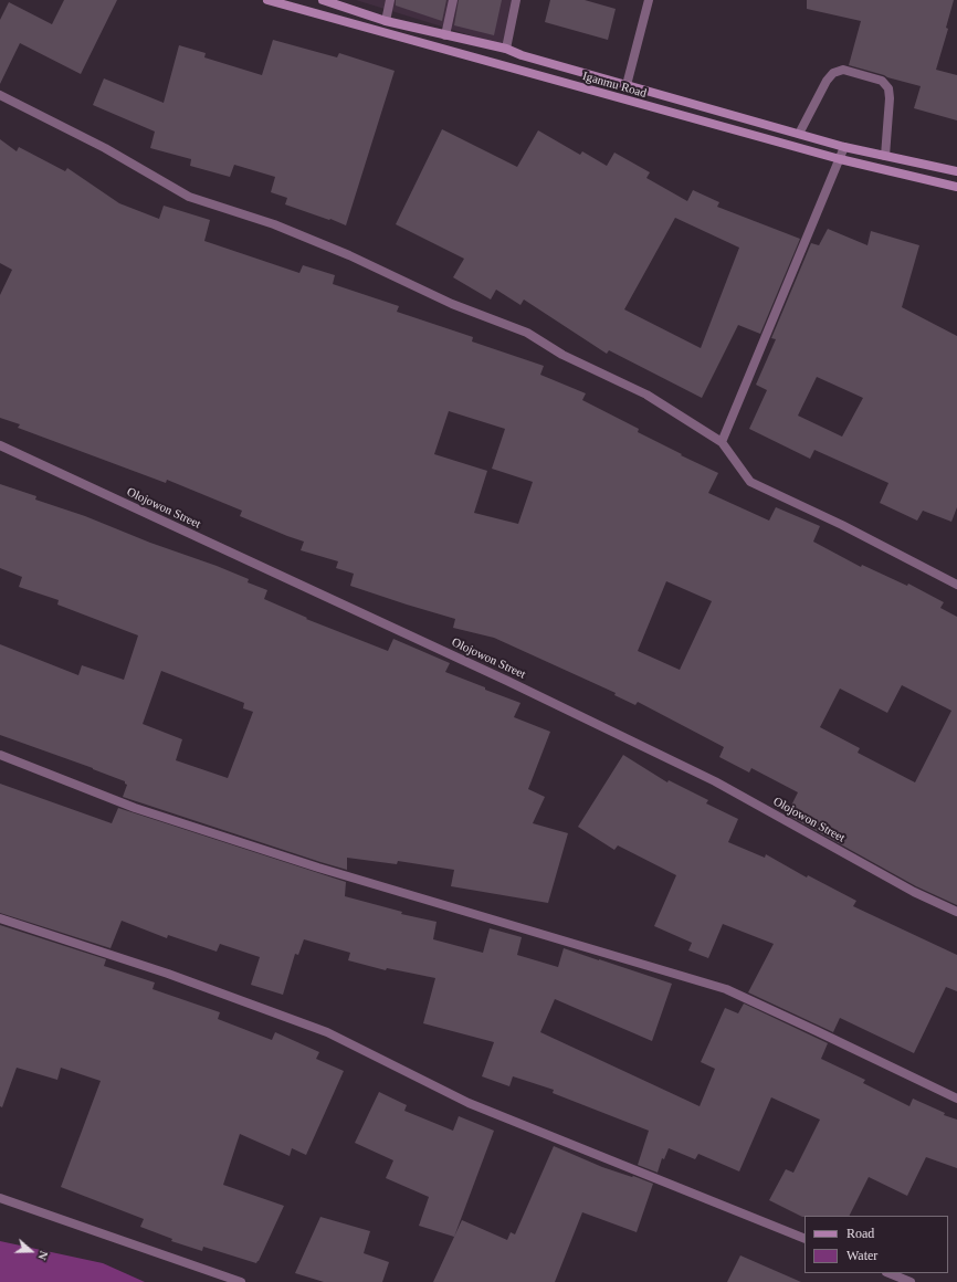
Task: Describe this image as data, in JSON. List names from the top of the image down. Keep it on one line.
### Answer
{"streets":{"main road":["Iganmu Road"],"street":["Olojowon Street"]},"legend":["Road","Water"],"north":"right"}
